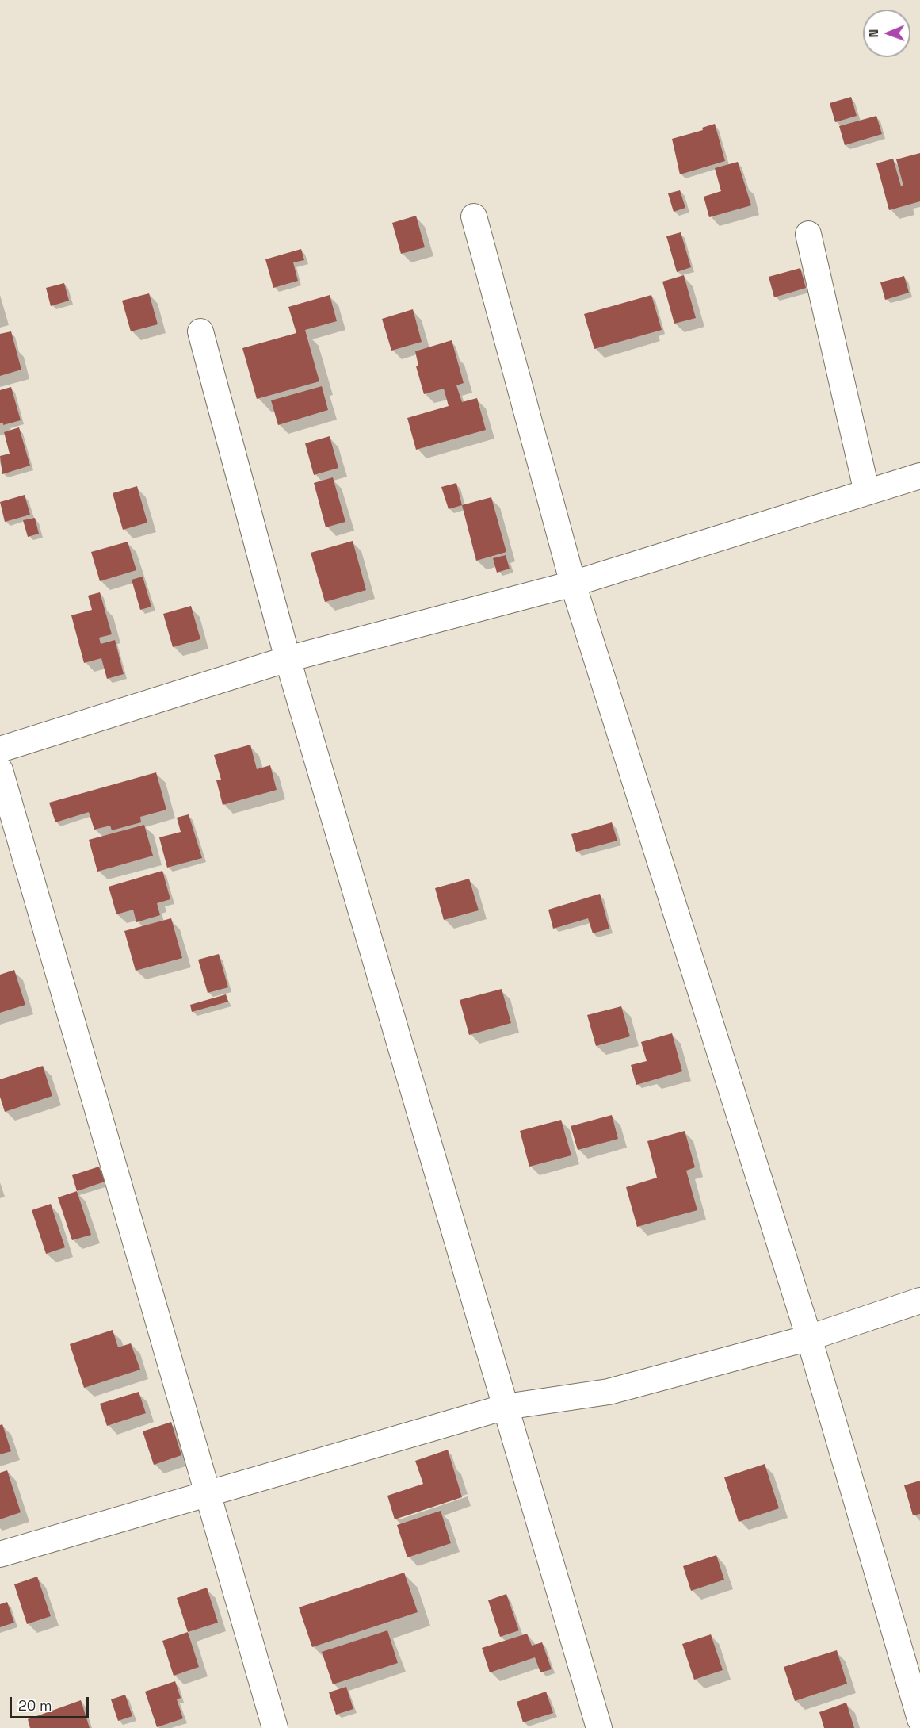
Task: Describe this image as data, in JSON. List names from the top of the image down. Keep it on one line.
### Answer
{"scale_bar":"20 m","north":"left"}
